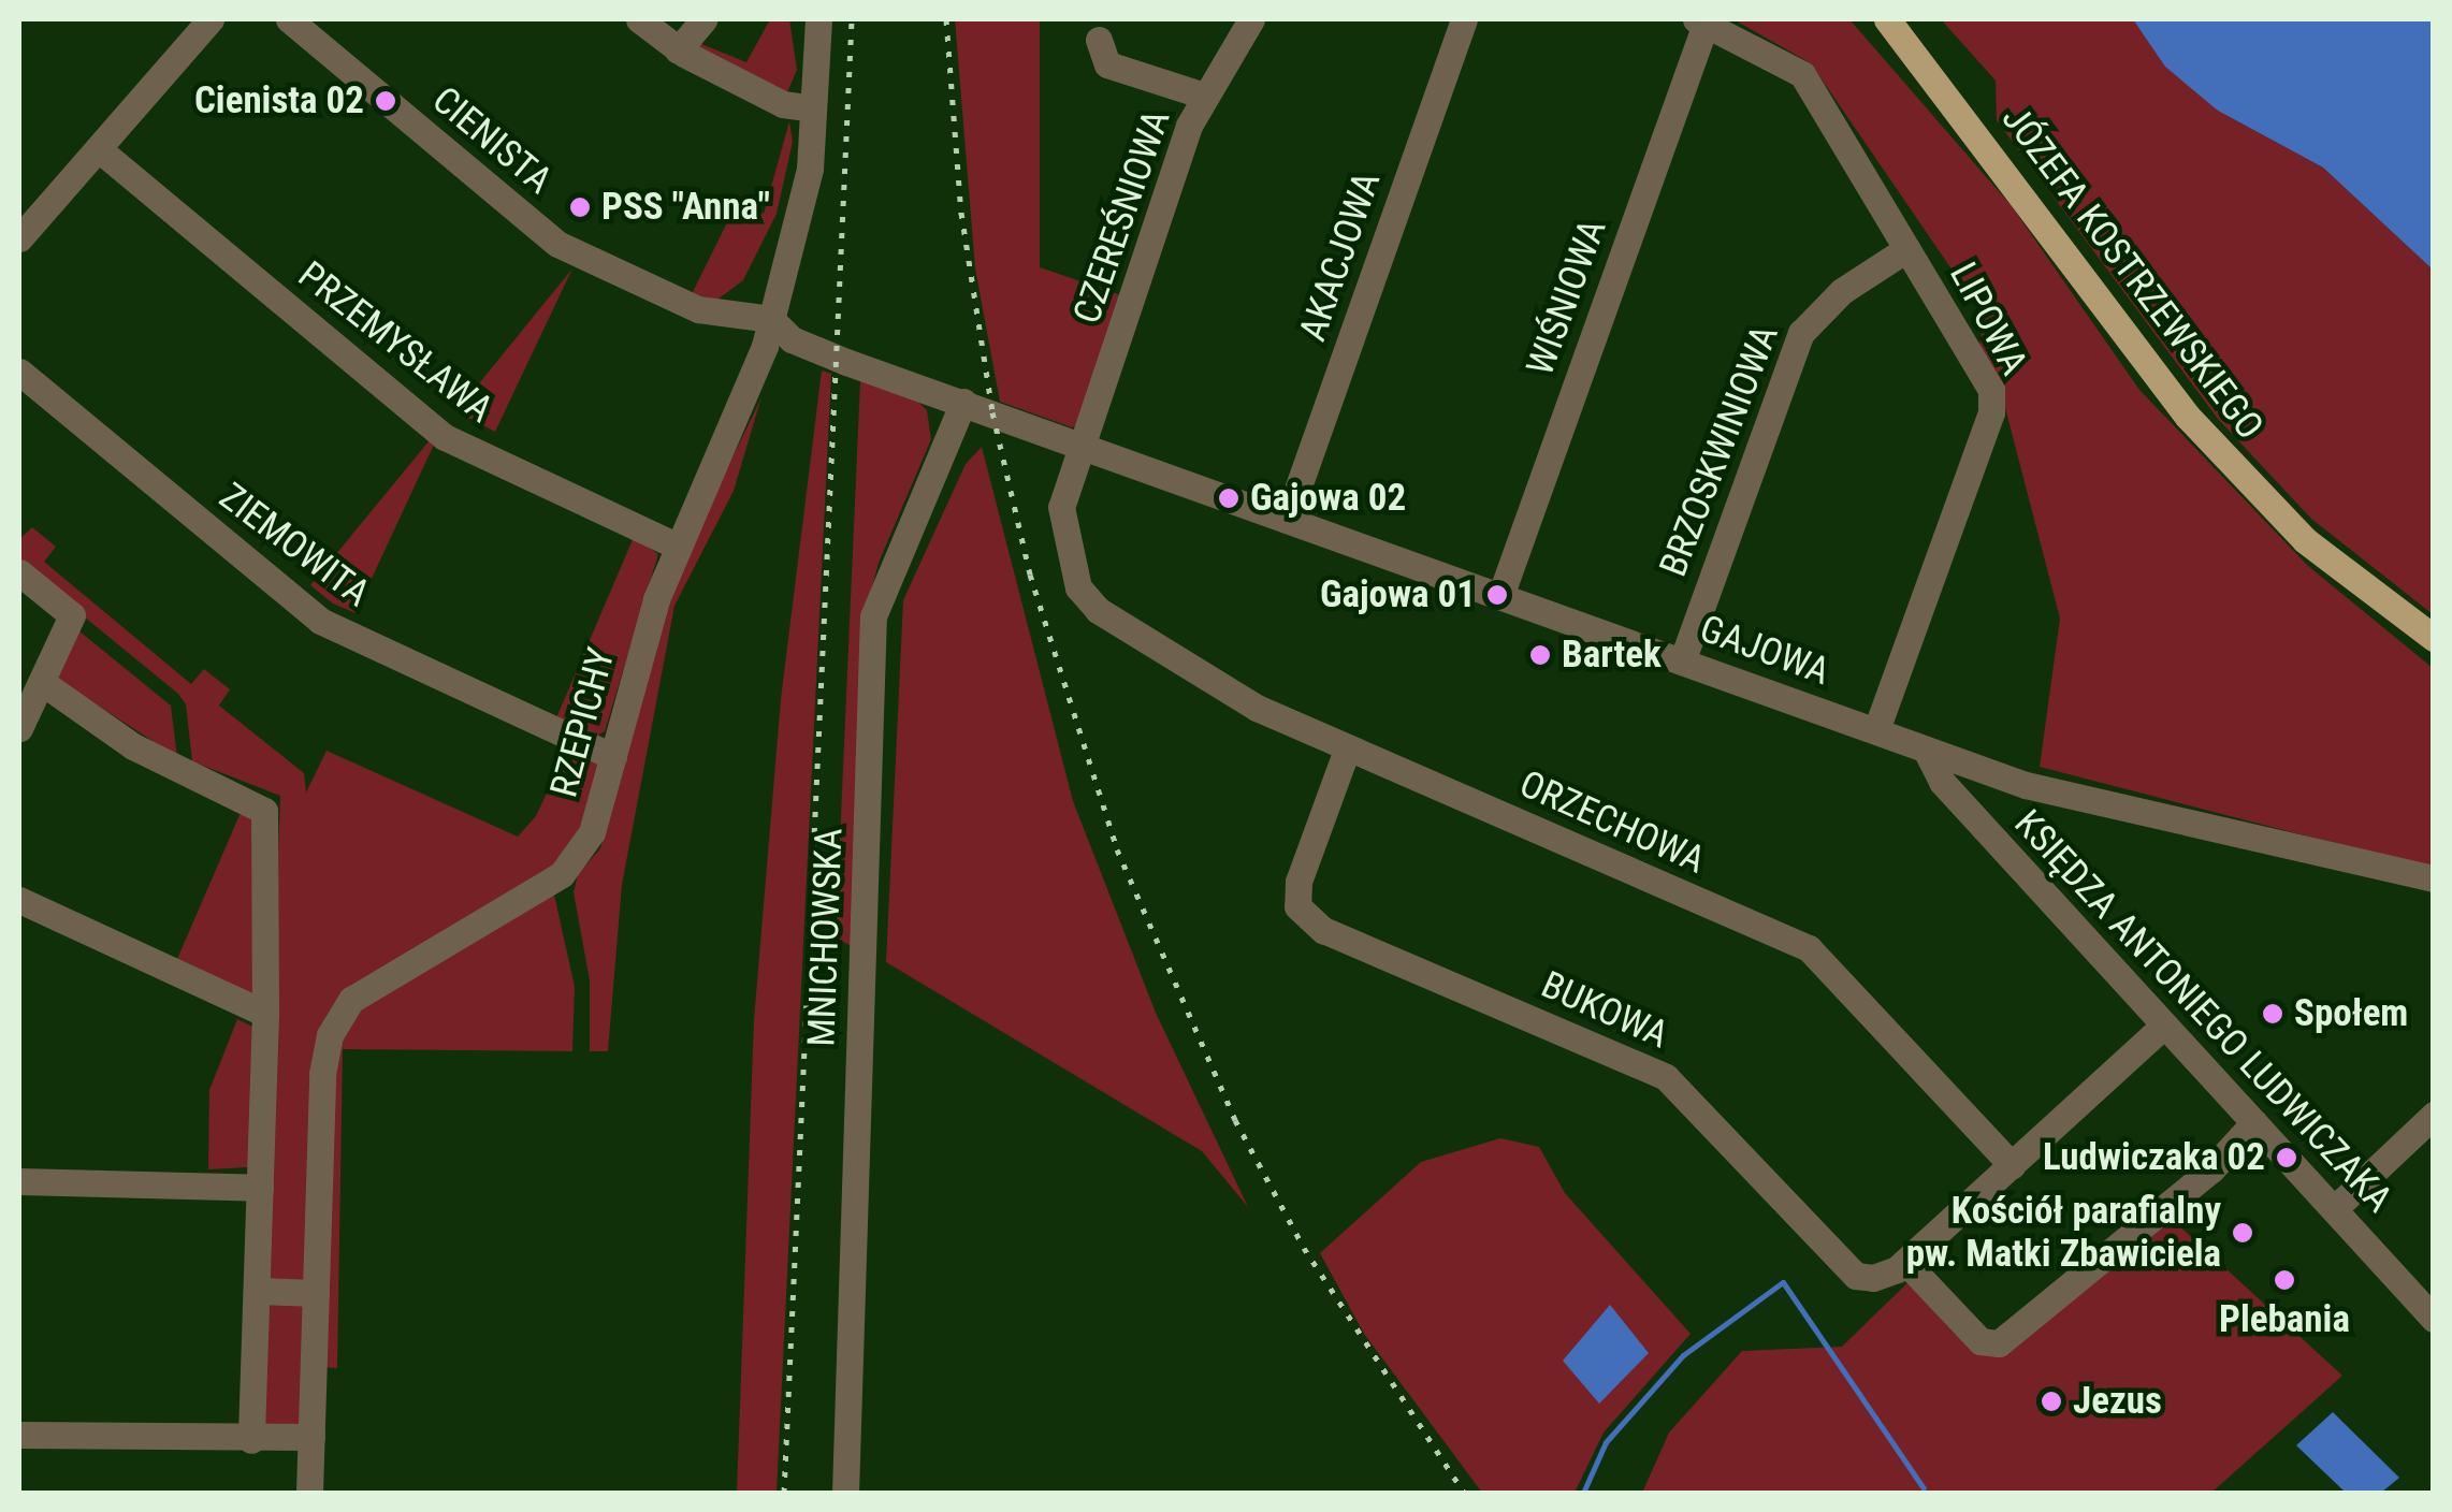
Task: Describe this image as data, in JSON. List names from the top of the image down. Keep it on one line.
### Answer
{"streets":{"main road":["JÓZEFA KOSTRZEWSKIEGO"],"street":["CIENISTA","CZEREŚNIOWA","AKACJOWA","WIŚNIOWA","LIPOWA","PRZEMYSŁAWA","BRZOSKWINIOWA","ZIEMOWITA","GAJOWA","RZEPICHY","ORZECHOWA","MNICHOWSKA","BUKOWA","KSIĘDZA ANTONIEGO LUDWICZAKA"]},"crossings":[["CIENISTA","GAJOWA"],["CIENISTA","RZEPICHY"],["CIENISTA","MNICHOWSKA"],["CZEREŚNIOWA","GAJOWA"],["CZEREŚNIOWA","ORZECHOWA"],["AKACJOWA","GAJOWA"],["WIŚNIOWA","LIPOWA"],["WIŚNIOWA","GAJOWA"],["LIPOWA","BRZOSKWINIOWA"],["LIPOWA","GAJOWA"],["PRZEMYSŁAWA","RZEPICHY"],["BRZOSKWINIOWA","GAJOWA"],["ZIEMOWITA","RZEPICHY"],["GAJOWA","ORZECHOWA"],["GAJOWA","MNICHOWSKA"],["GAJOWA","KSIĘDZA ANTONIEGO LUDWICZAKA"],["ORZECHOWA","BUKOWA"]],"places":["Cienista 02","PSS \"Anna\"","Gajowa 02","Gajowa 01","Bartek","Społem","Ludwiczaka 02","Kościół parafialny pw. Matki Zbawiciela","Plebania","Jezus"]}
